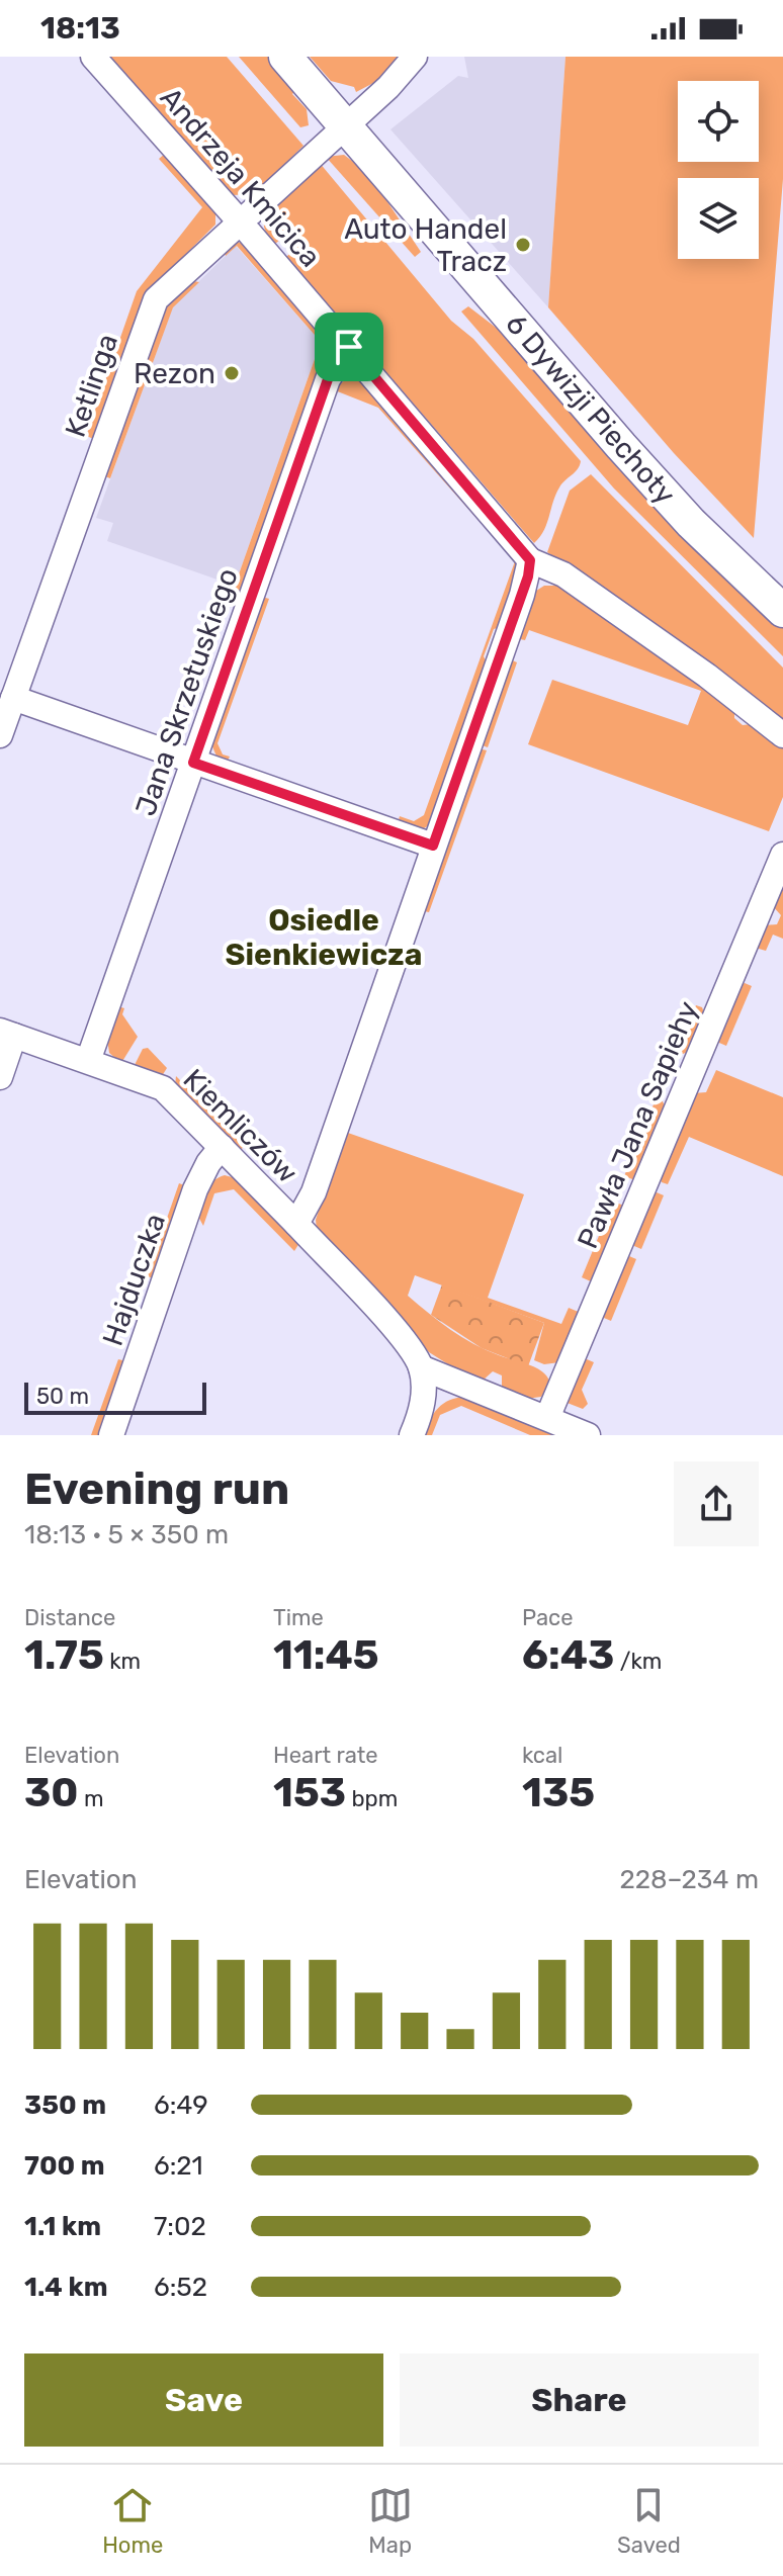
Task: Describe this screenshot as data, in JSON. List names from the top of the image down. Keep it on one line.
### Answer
{"streets":{"street":["Andrzeja Kmicica","Ketlinga","6 Dywizji Piechoty","Jana Skrzetuskiego","Pawła Jana Sapiehy","Kiemliczów","Hajduczka"]},"crossings":[["Andrzeja Kmicica","Ketlinga"],["Andrzeja Kmicica","Jana Skrzetuskiego"],["Ketlinga","6 Dywizji Piechoty"],["Jana Skrzetuskiego","Kiemliczów"],["Kiemliczów","Hajduczka"]],"districts":["Osiedle Sienkiewicza"],"places":["Auto Handel Tracz","Rezon"],"scale_bar":"50 m","page":{"status":"18:13","scale":"50 m","heading":["Evening run","18:13 · 5 × 350 m"],"stats":[["Distance","1.75 km"],["Time","11:45"],["Pace","6:43 /km"],["Elevation","30 m"],["Heart rate","153 bpm"],["kcal","135"]],"chart":["Elevation","228–234 m"],"list":[{"name":"350 m","note":"6:49"},{"name":"700 m","note":"6:21"},{"name":"1.1 km","note":"7:02"},{"name":"1.4 km","note":"6:52"}],"buttons":["Save","Share"],"tabs":["Home","Map","Saved"]}}
